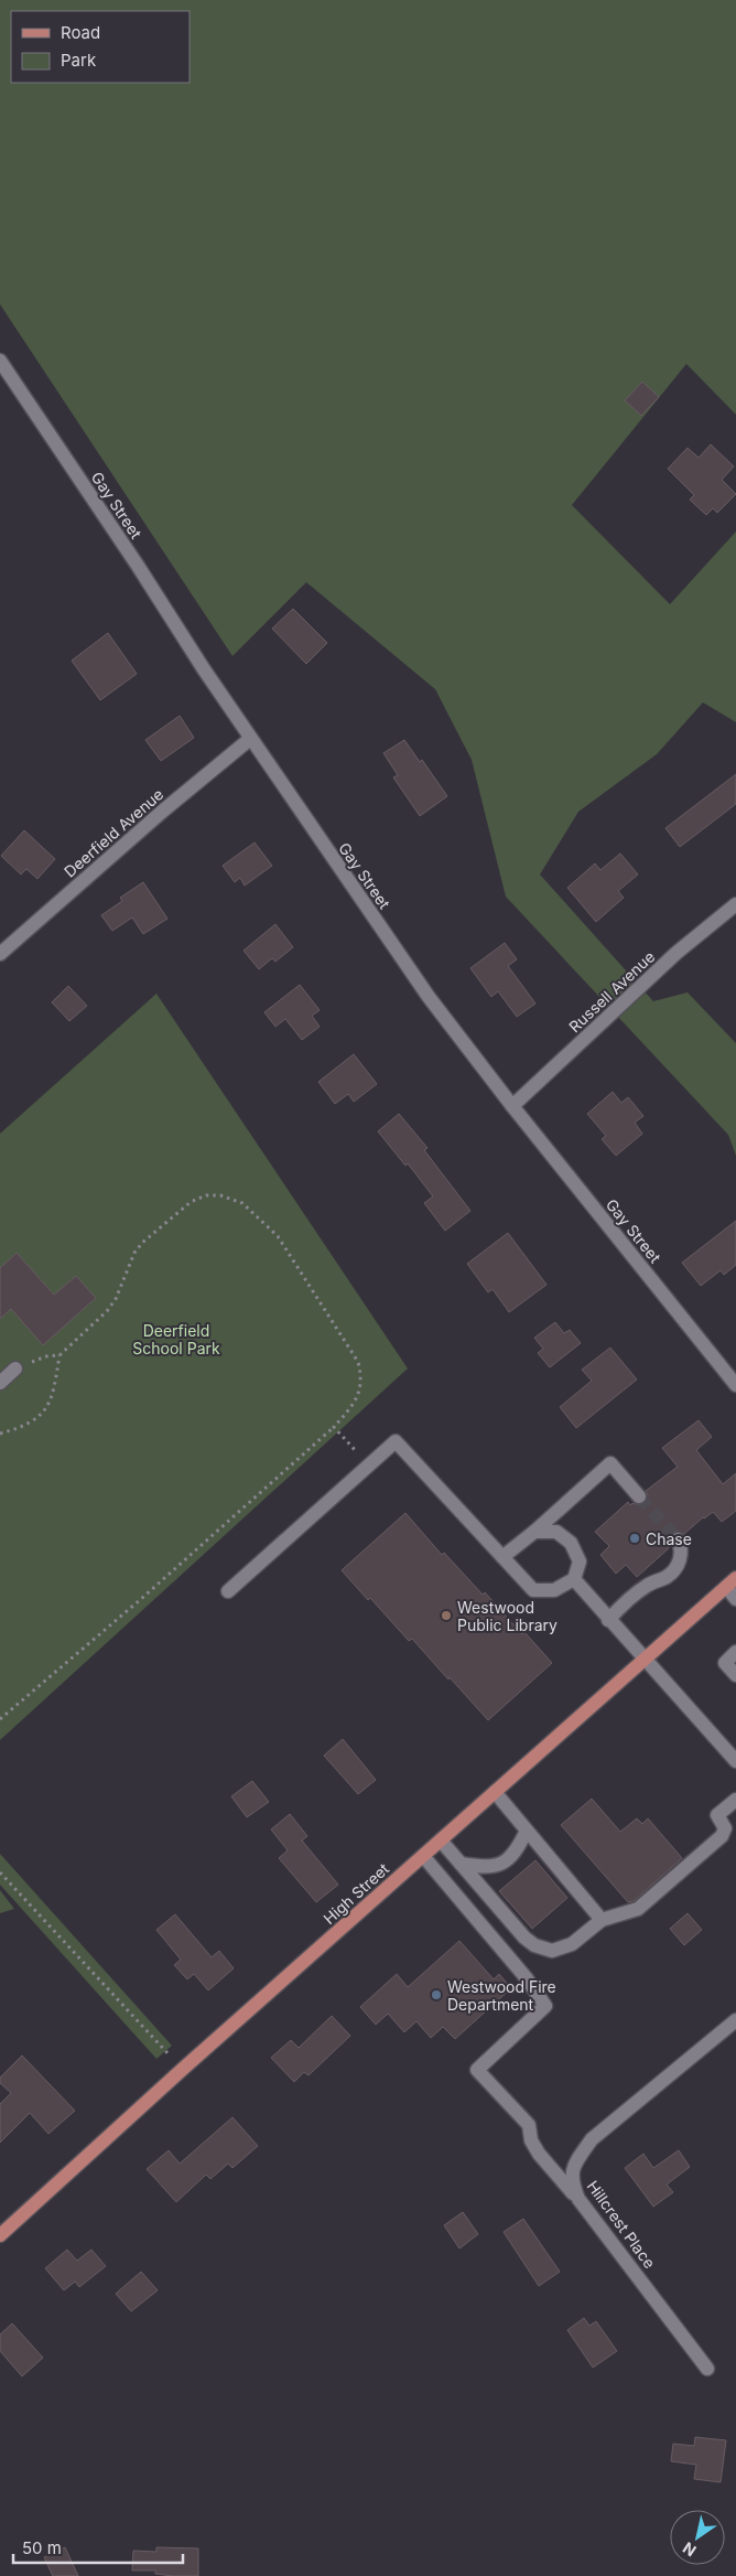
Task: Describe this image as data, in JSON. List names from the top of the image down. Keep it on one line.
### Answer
{"streets":{"main road":["High Street"],"street":["Gay Street","Deerfield Avenue","Russell Avenue","Hillcrest Place"]},"crossings":[["Gay Street","Deerfield Avenue"],["Gay Street","Russell Avenue"]],"parks":["Deerfield School Park"],"places":["Chase","Westwood Public Library","Westwood Fire Department"],"legend":["Road","Park"],"scale_bar":"50 m","north":"bottom left"}
